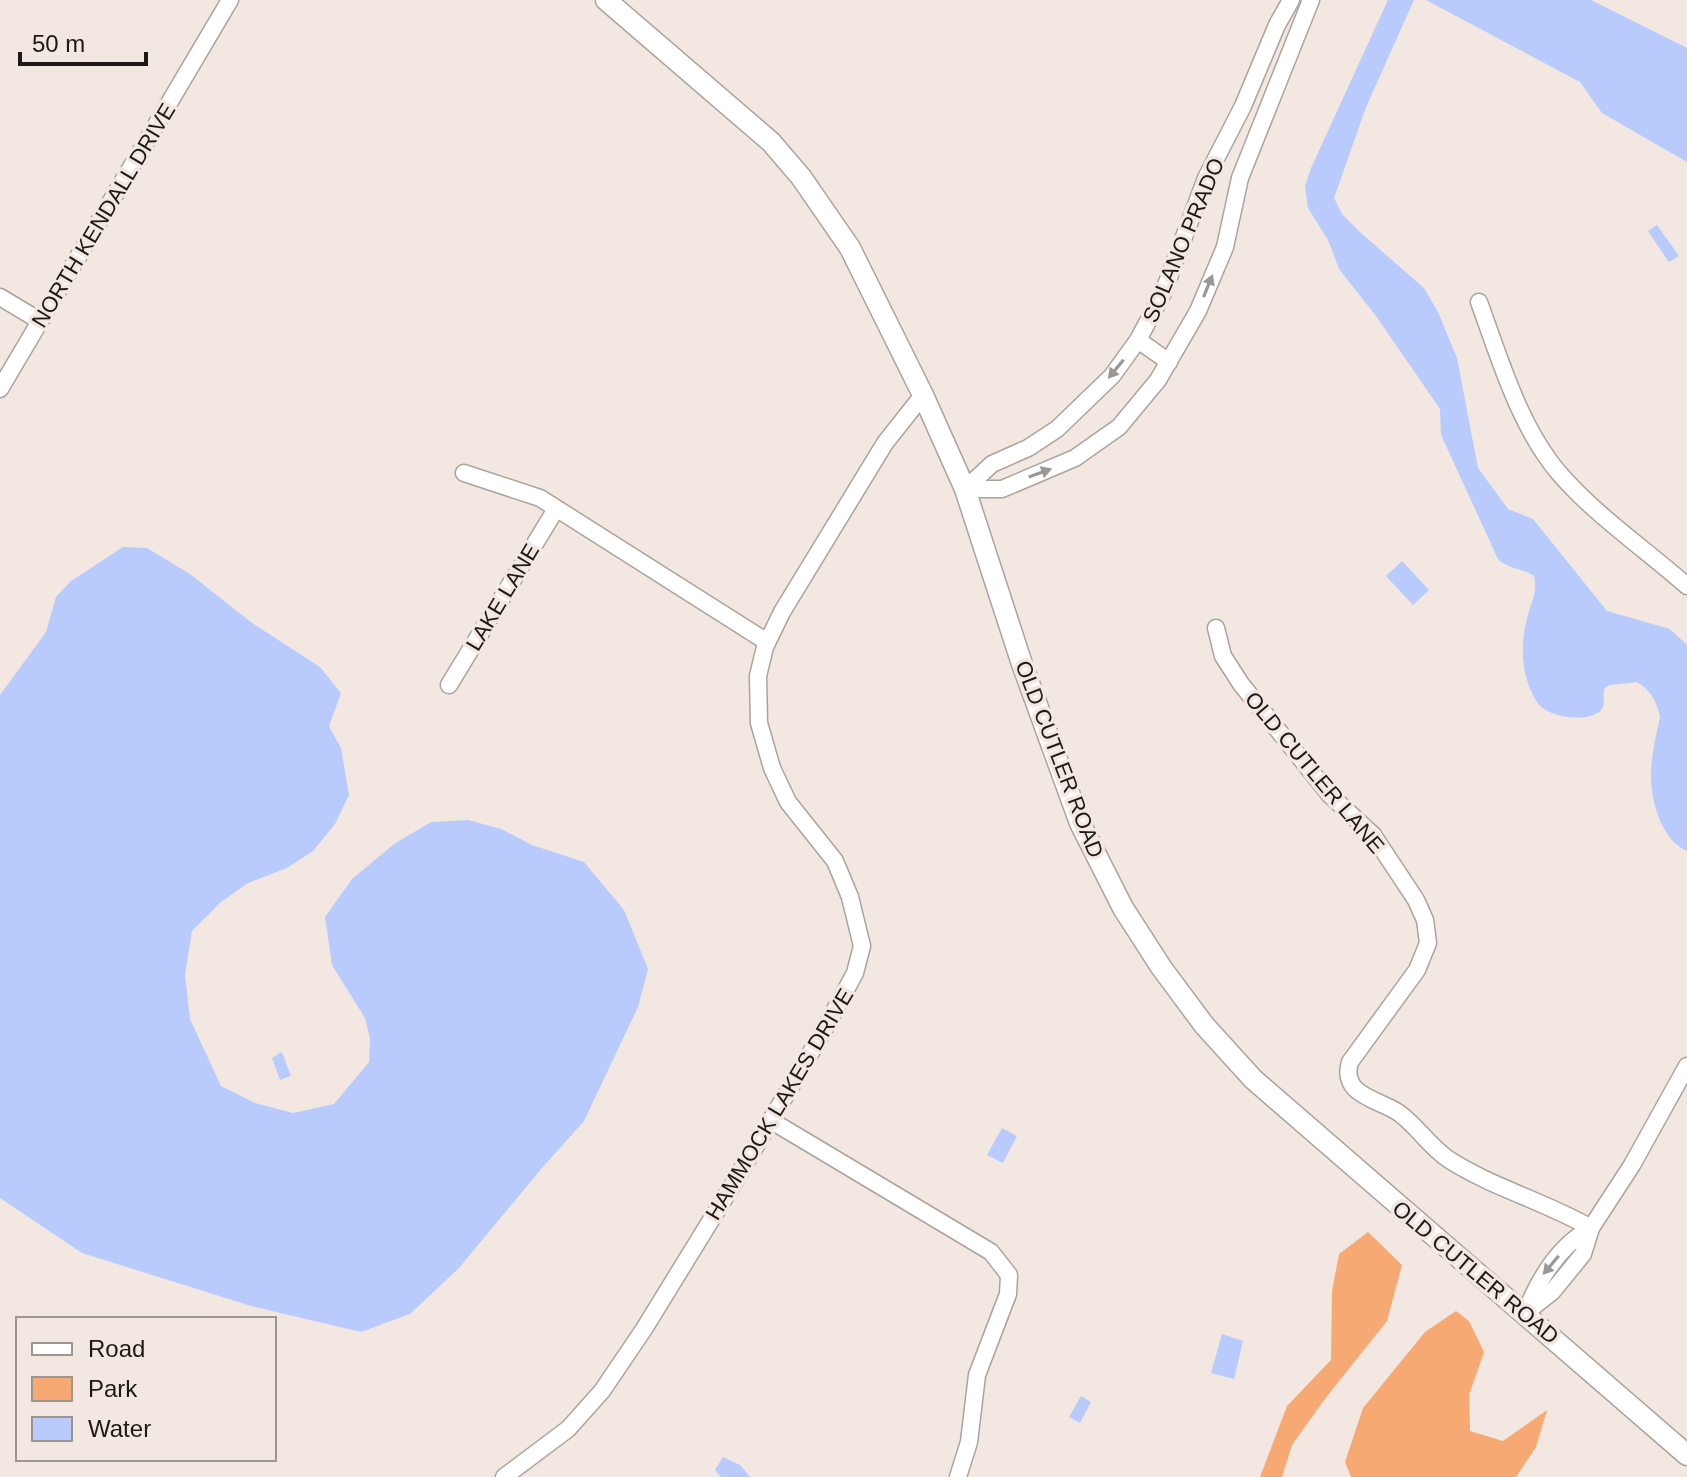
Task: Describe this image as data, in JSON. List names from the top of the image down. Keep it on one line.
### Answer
{"streets":{"main road":["OLD CUTLER ROAD"],"street":["NORTH KENDALL DRIVE","SOLANO PRADO","LAKE LANE","OLD CUTLER LANE","HAMMOCK LAKES DRIVE"]},"crossings":[["SOLANO PRADO","OLD CUTLER ROAD"],["OLD CUTLER ROAD","HAMMOCK LAKES DRIVE"]],"legend":["Road","Park","Water"],"scale_bar":"50 m"}
